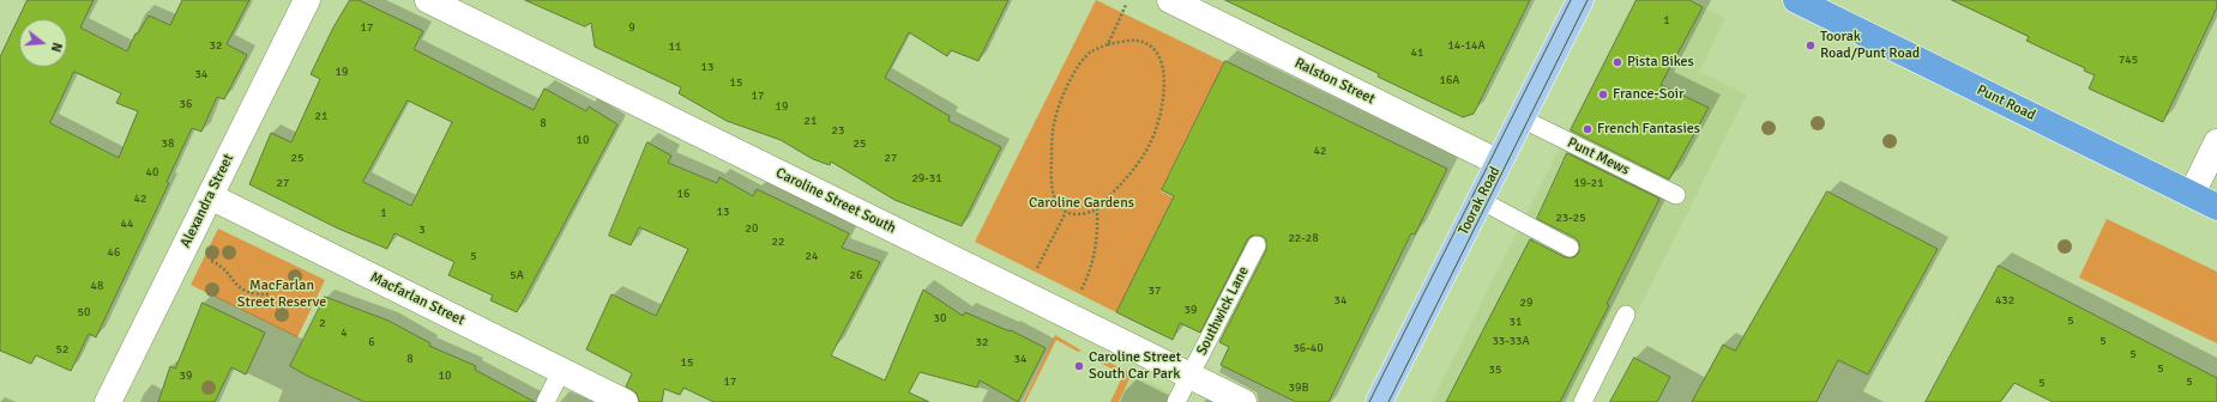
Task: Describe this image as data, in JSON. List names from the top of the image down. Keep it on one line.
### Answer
{"streets":{"highway":["Punt Road"],"main road":["Toorak Road"],"street":["Ralston Street","Alexandra Street","Caroline Street South","Macfarlan Street"],"lane":["Punt Mews","Southwick Lane"]},"crossings":[["Ralston Street","Toorak Road"],["Punt Mews","Toorak Road"],["Alexandra Street","Macfarlan Street"],["Caroline Street South","Southwick Lane"]],"parks":["Caroline Gardens","MacFarlan Street Reserve"],"places":["Toorak Road/Punt Road","Pista Bikes","France-Soir","French Fantasies","Caroline Street South Car Park"],"house_numbers":["1","17","9","32","14-14A","11","41","745","13","19","34","16A","15","17","36","19","21","21","8","23","10","38","25","42","25","27","40","29-31","27","19-21","16","42","13","1","23-25","44","20","3","22-28","22","46","5","24","5A","26","48","37","34","432","29","39","50","30","5","31","2","4","33-33A","5","6","32","36-40","52","5","8","34","15","5","35","39","10","17","5","5","39B"],"north":"right"}
